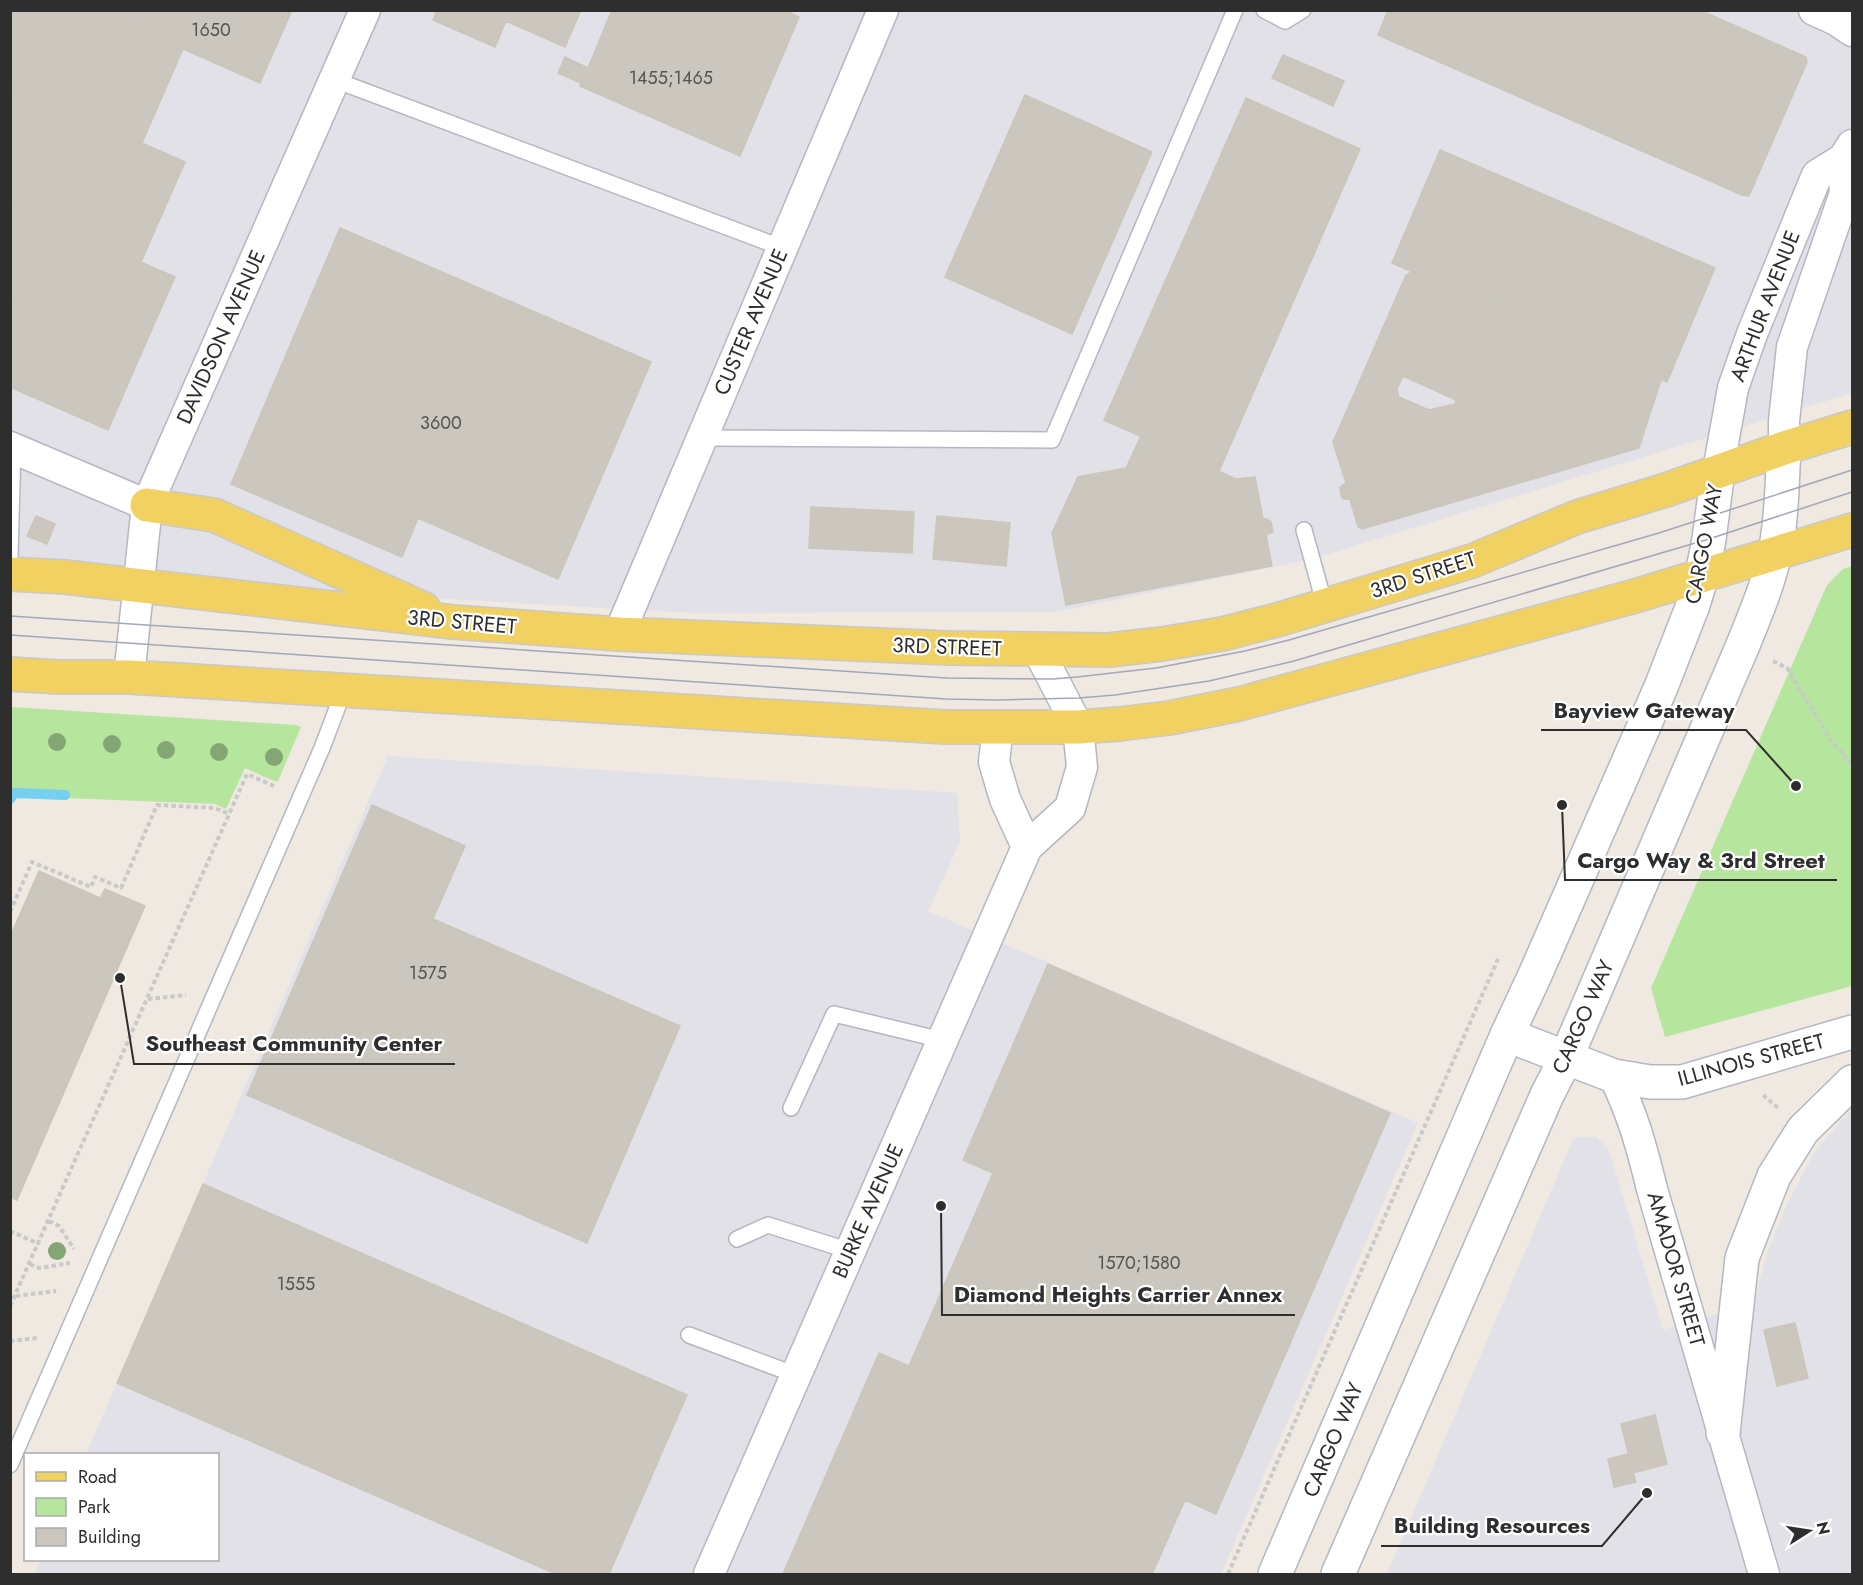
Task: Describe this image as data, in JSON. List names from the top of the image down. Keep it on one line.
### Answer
{"streets":{"main road":["CARGO WAY","3RD STREET","ILLINOIS STREET"],"street":["ARTHUR AVENUE","CUSTER AVENUE","DAVIDSON AVENUE","BURKE AVENUE","AMADOR STREET"]},"crossings":[["ARTHUR AVENUE","CARGO WAY"],["ARTHUR AVENUE","3RD STREET"],["CUSTER AVENUE","3RD STREET"],["DAVIDSON AVENUE","3RD STREET"],["CARGO WAY","3RD STREET"],["3RD STREET","BURKE AVENUE"],["ILLINOIS STREET","AMADOR STREET"]],"places":["Bayview Gateway","Cargo Way & 3rd Street","Southeast Community Center","Diamond Heights Carrier Annex","Building Resources"],"house_numbers":["1650","1455;1465","3600","1575","1570;1580","1555"],"legend":["Road","Park","Building"],"north":"right"}
